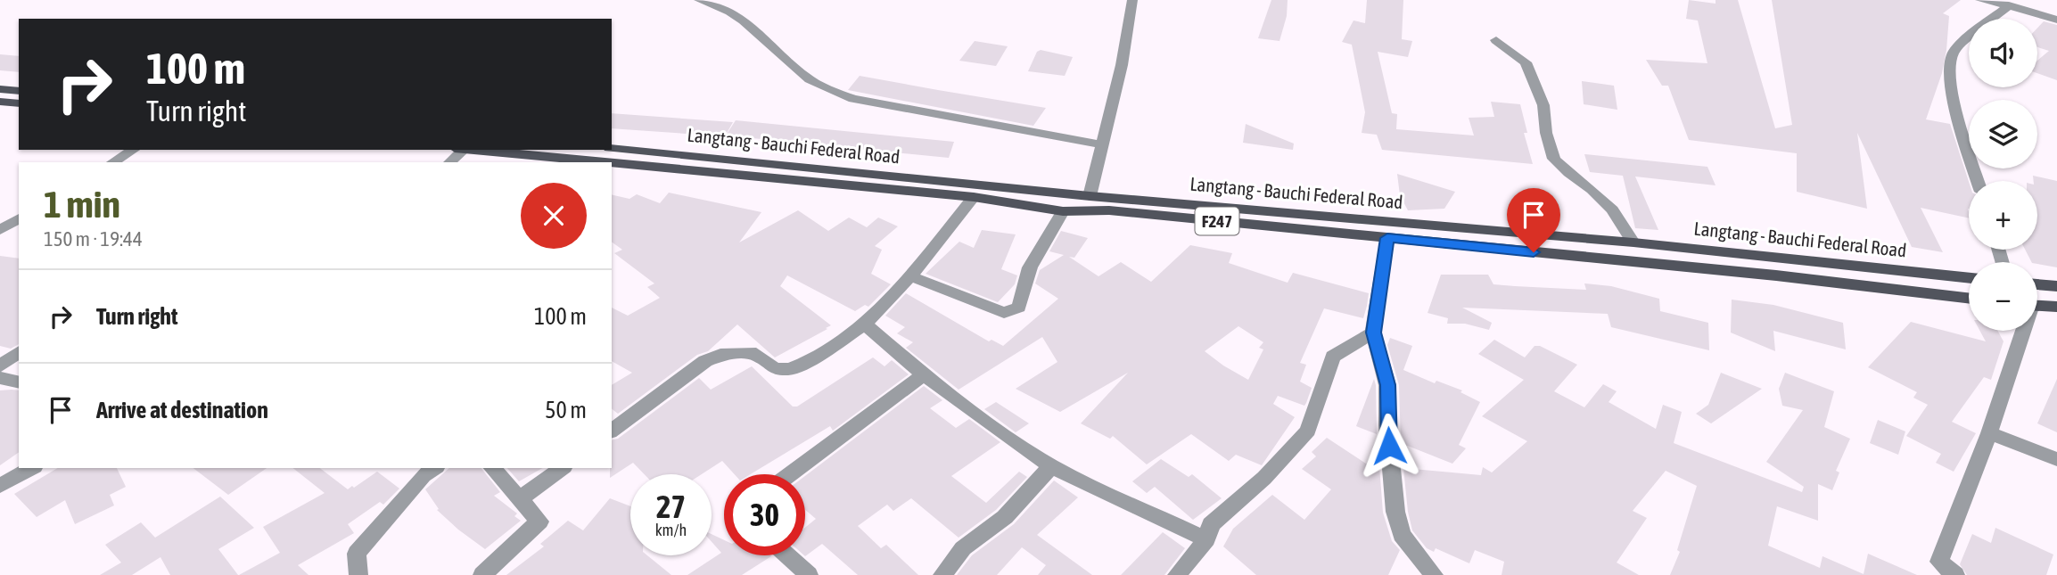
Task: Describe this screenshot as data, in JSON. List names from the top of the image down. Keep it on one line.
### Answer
{"streets":{"main road":["Langtang - Bauchi Federal Road","F247"]},"crossings":[["Langtang - Bauchi Federal Road","F247"]],"page":{"map_buttons":["+","−"],"turn":["100 m","Turn right"],"heading":["1 min","150 m · 19:44"],"list":[{"name":"Turn right","value":"100 m"},{"name":"Arrive at destination","value":"50 m"}],"speed":"27 km/h","limit":"30"}}
